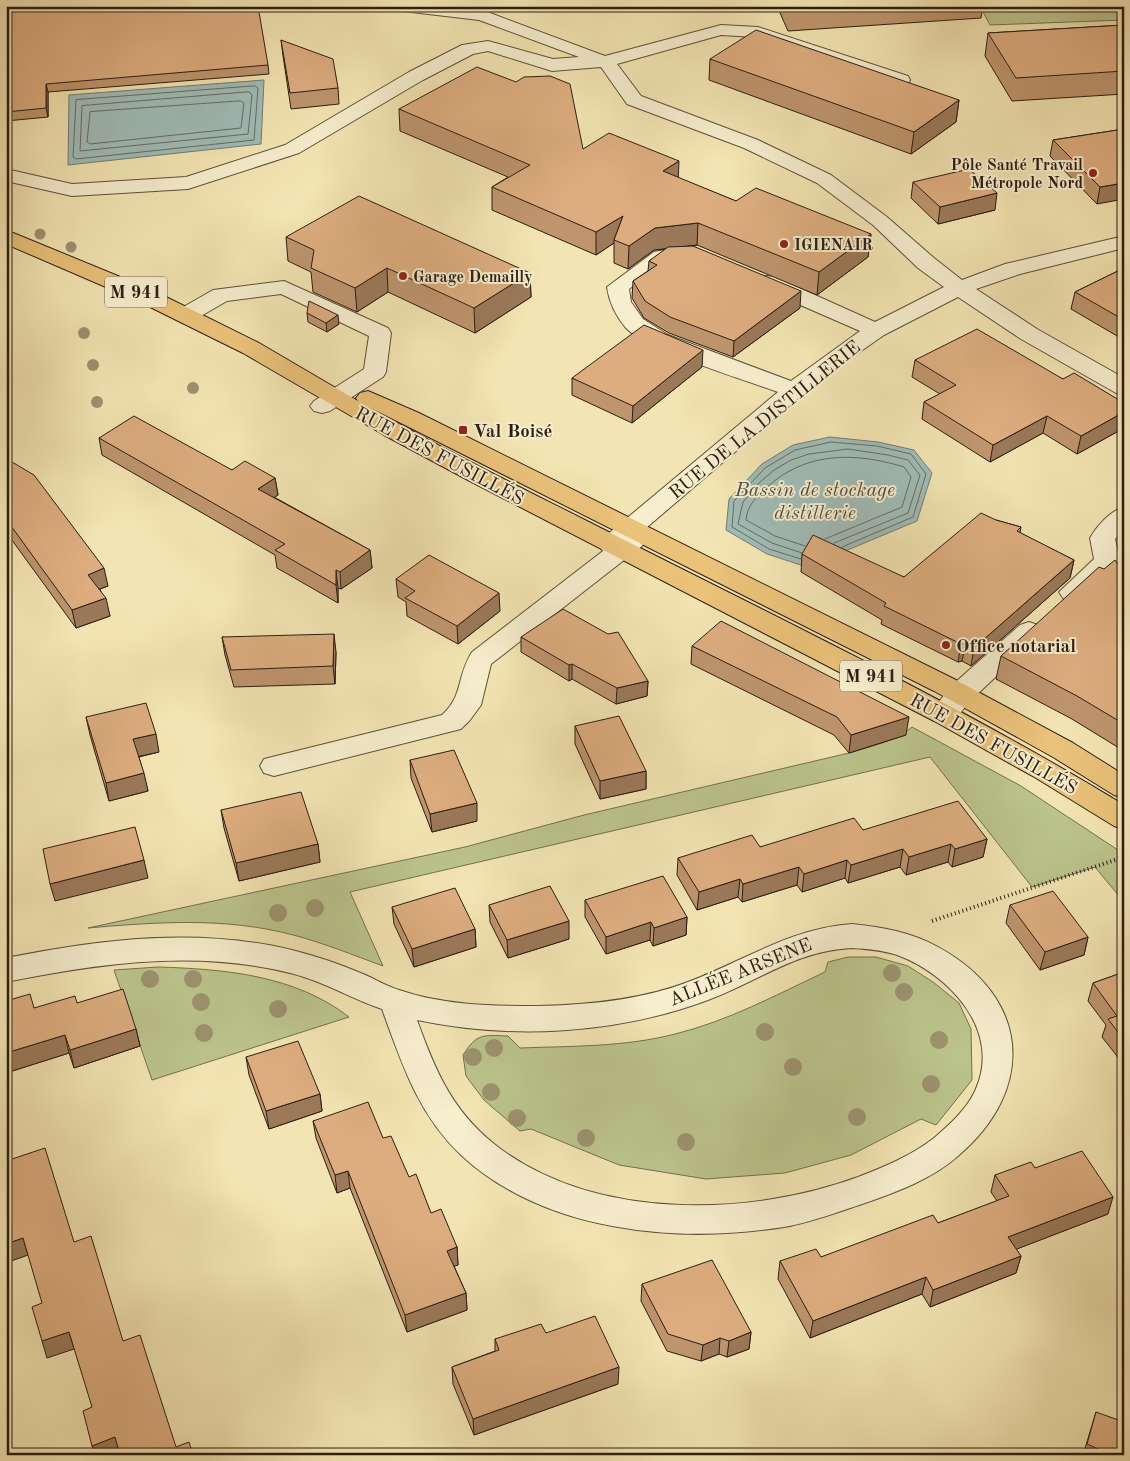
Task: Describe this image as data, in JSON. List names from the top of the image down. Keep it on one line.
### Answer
{"streets":{"main road":["M 941","RUE DES FUSILLÉS"],"street":["RUE DE LA DISTILLERIE","ALLÉE ARSENE"]},"crossings":[["RUE DE LA DISTILLERIE","RUE DES FUSILLÉS"]],"water":["Bassin de stockage distillerie"],"places":{"other":["Pôle Santé Travail Métropole Nord","IGIENAIR","Garage Demailly","Office notarial"],"transit":["Val Boisé"]}}
